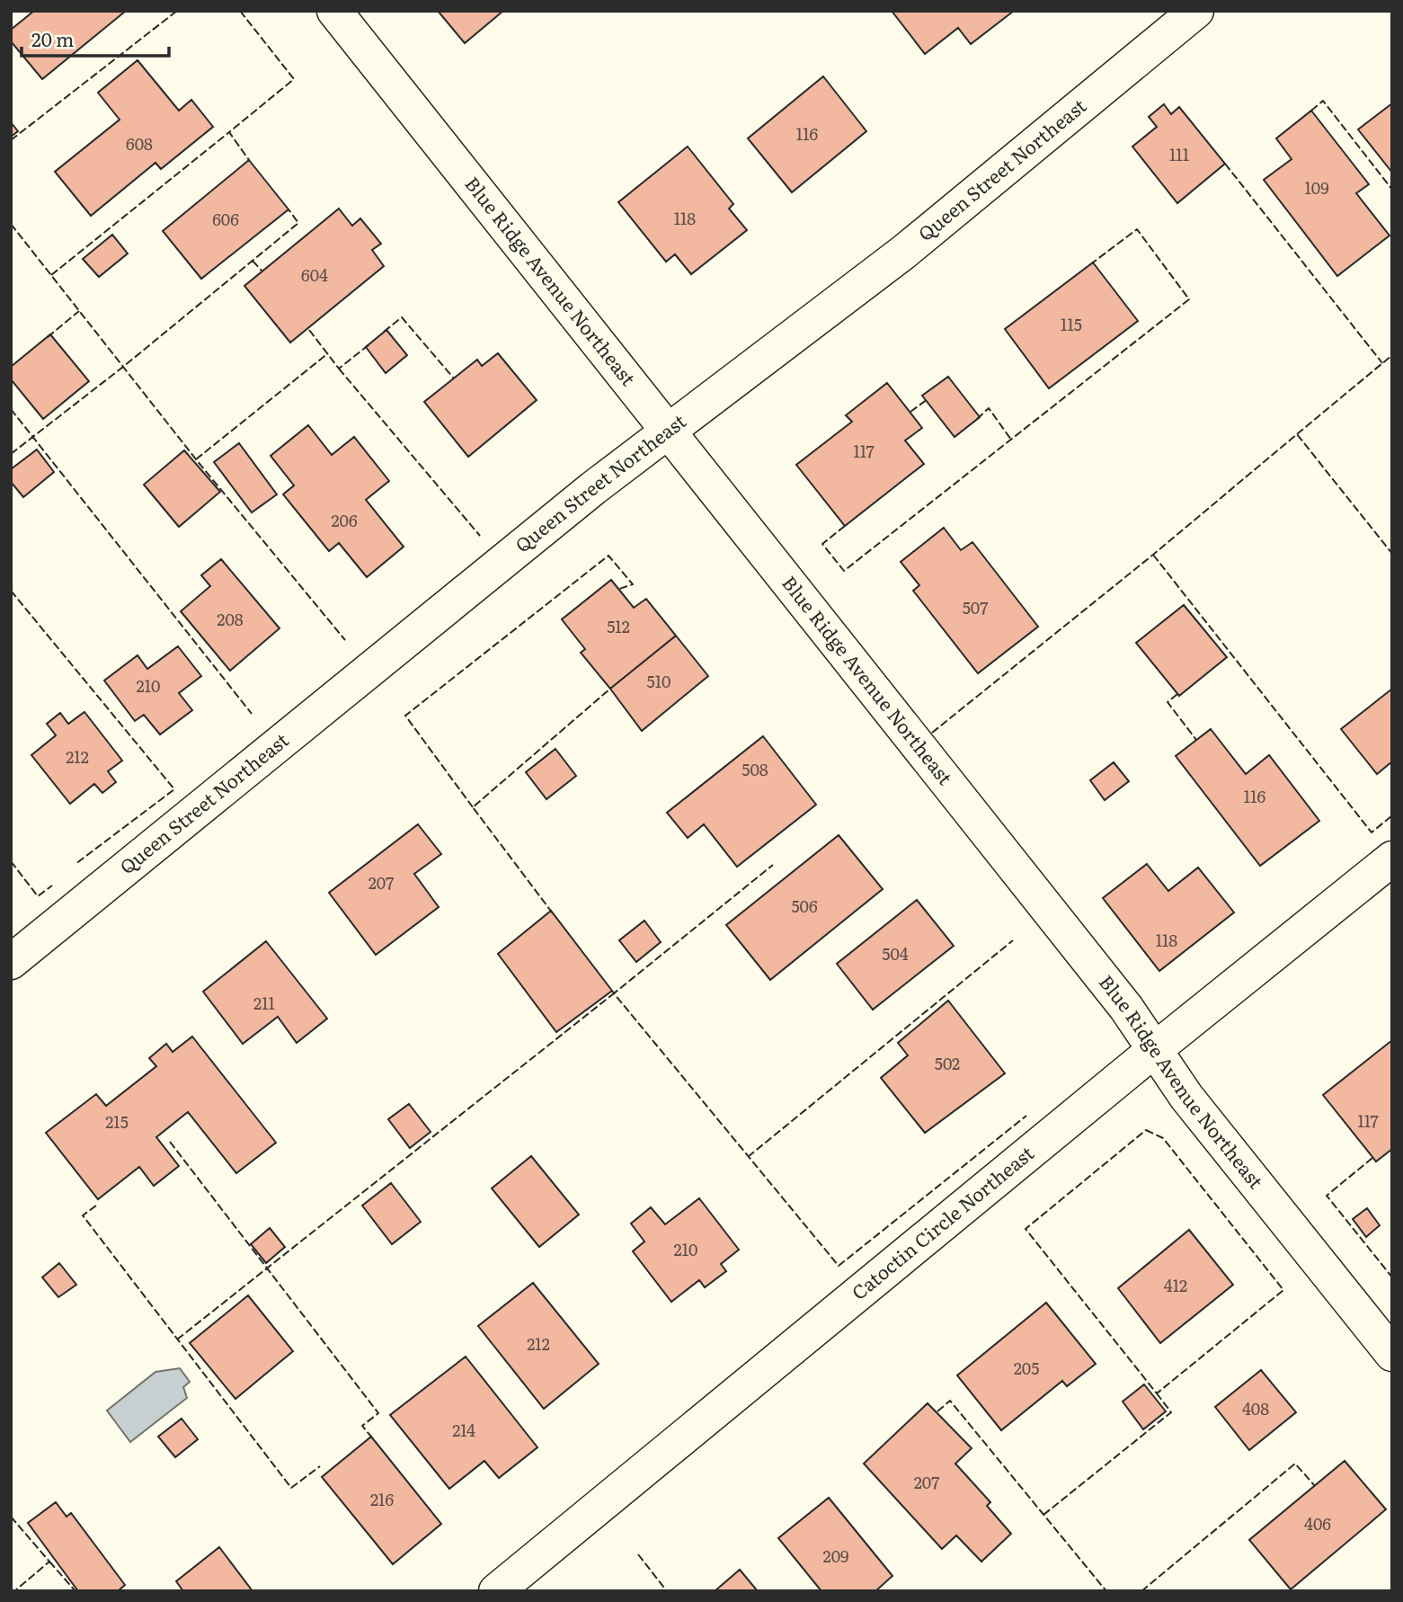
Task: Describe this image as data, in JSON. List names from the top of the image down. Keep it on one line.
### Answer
{"streets":{"street":["Queen Street Northeast","Blue Ridge Avenue Northeast","Catoctin Circle Northeast"]},"crossings":[["Queen Street Northeast","Blue Ridge Avenue Northeast"],["Blue Ridge Avenue Northeast","Catoctin Circle Northeast"]],"house_numbers":["116","608","111","109","118","606","604","115","117","206","507","208","512","510","210","212","508","116","207","506","118","504","211","502","117","215","210","412","212","205","408","214","207","216","406","209"],"scale_bar":"20 m"}
